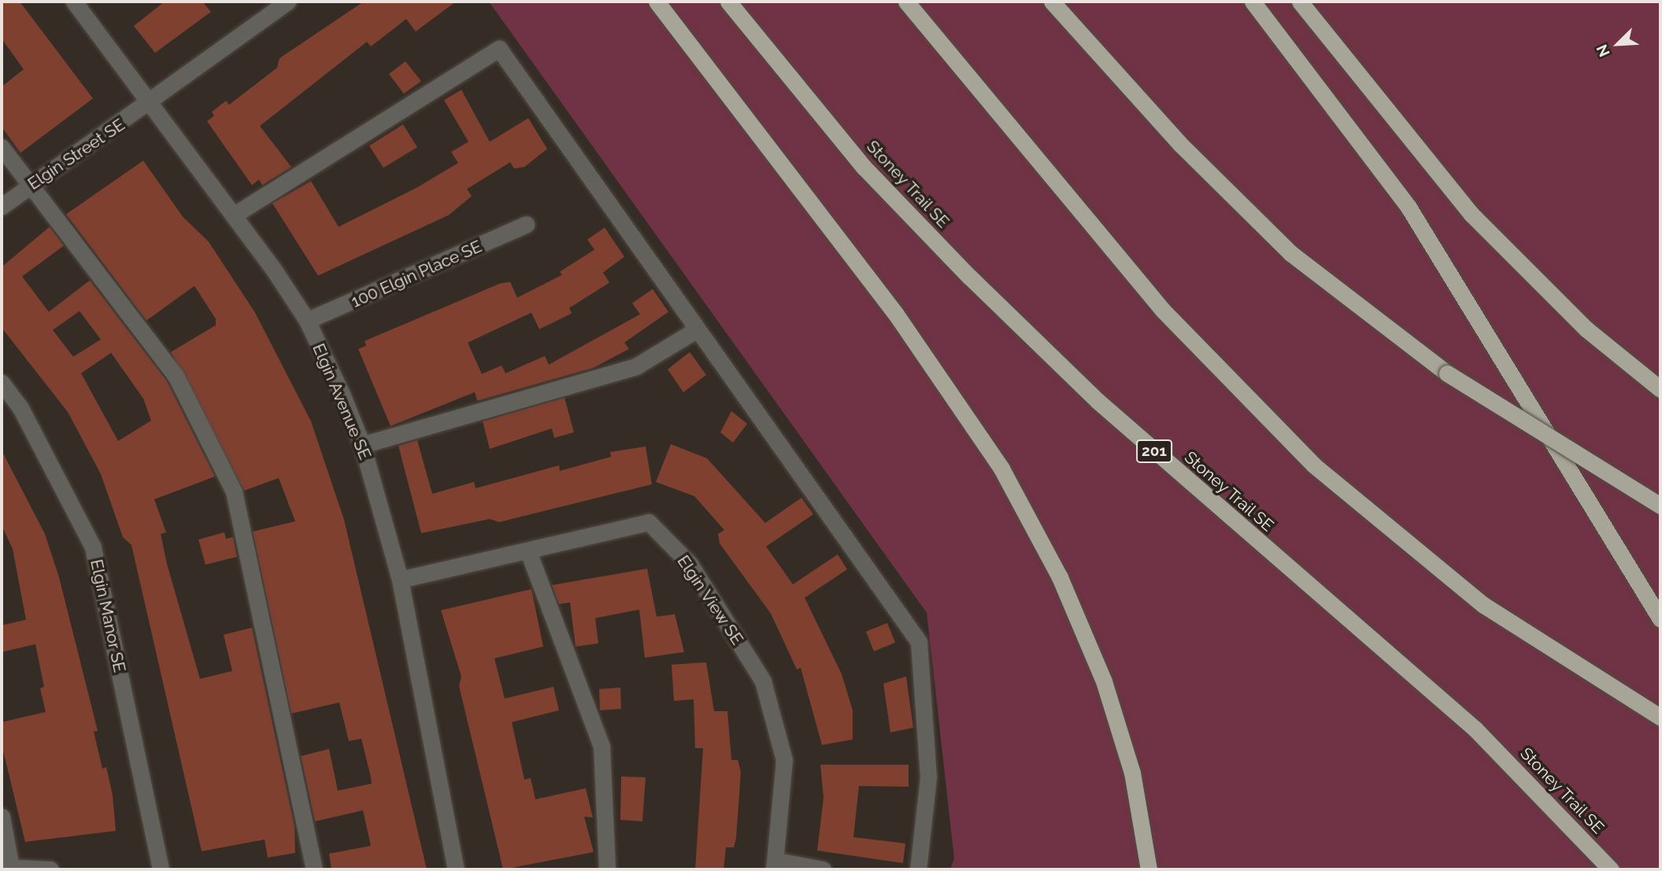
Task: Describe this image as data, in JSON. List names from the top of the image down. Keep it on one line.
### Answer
{"streets":{"highway":["Stoney Trail SE","201"],"street":["Elgin Street SE","100 Elgin Place SE","Elgin Avenue SE","Elgin View SE","Elgin Manor SE"]},"crossings":[["Elgin Street SE","Elgin Avenue SE"],["100 Elgin Place SE","Elgin Avenue SE"],["Elgin Avenue SE","Elgin View SE"]],"north":"bottom left"}
